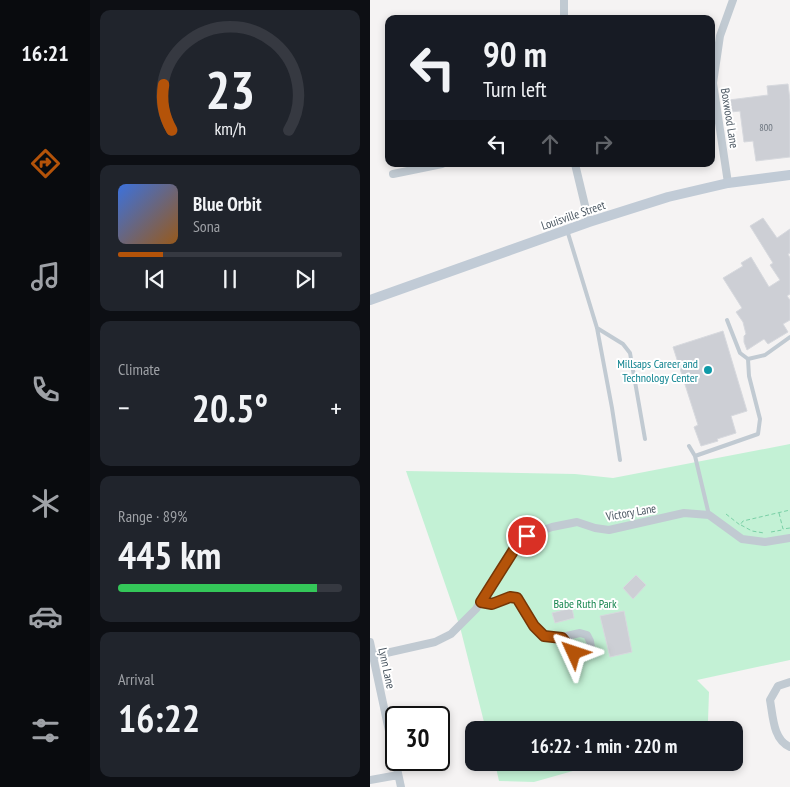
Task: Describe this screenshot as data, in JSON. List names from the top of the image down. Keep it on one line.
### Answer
{"streets":{"main road":["Louisville Street"],"street":["Boxwood Lane","Victory Lane","Lynn Lane"]},"crossings":[["Boxwood Lane","Louisville Street"],["Victory Lane","Lynn Lane"]],"parks":["Babe Ruth Park"],"places":["Millsaps Career and Technology Center"],"house_numbers":["800"],"page":{"tabs":"16:21","turn":["90 m","Turn left"],"song":["Blue Orbit","Sona"],"tile":["Climate",["Range · 89%","445 km"],["Arrival","16:22"]],"heat":["−","20.5°","+"],"limit":"30","trip":"16:22 · 1 min · 220 m","gauge":["23","km/h"]}}
